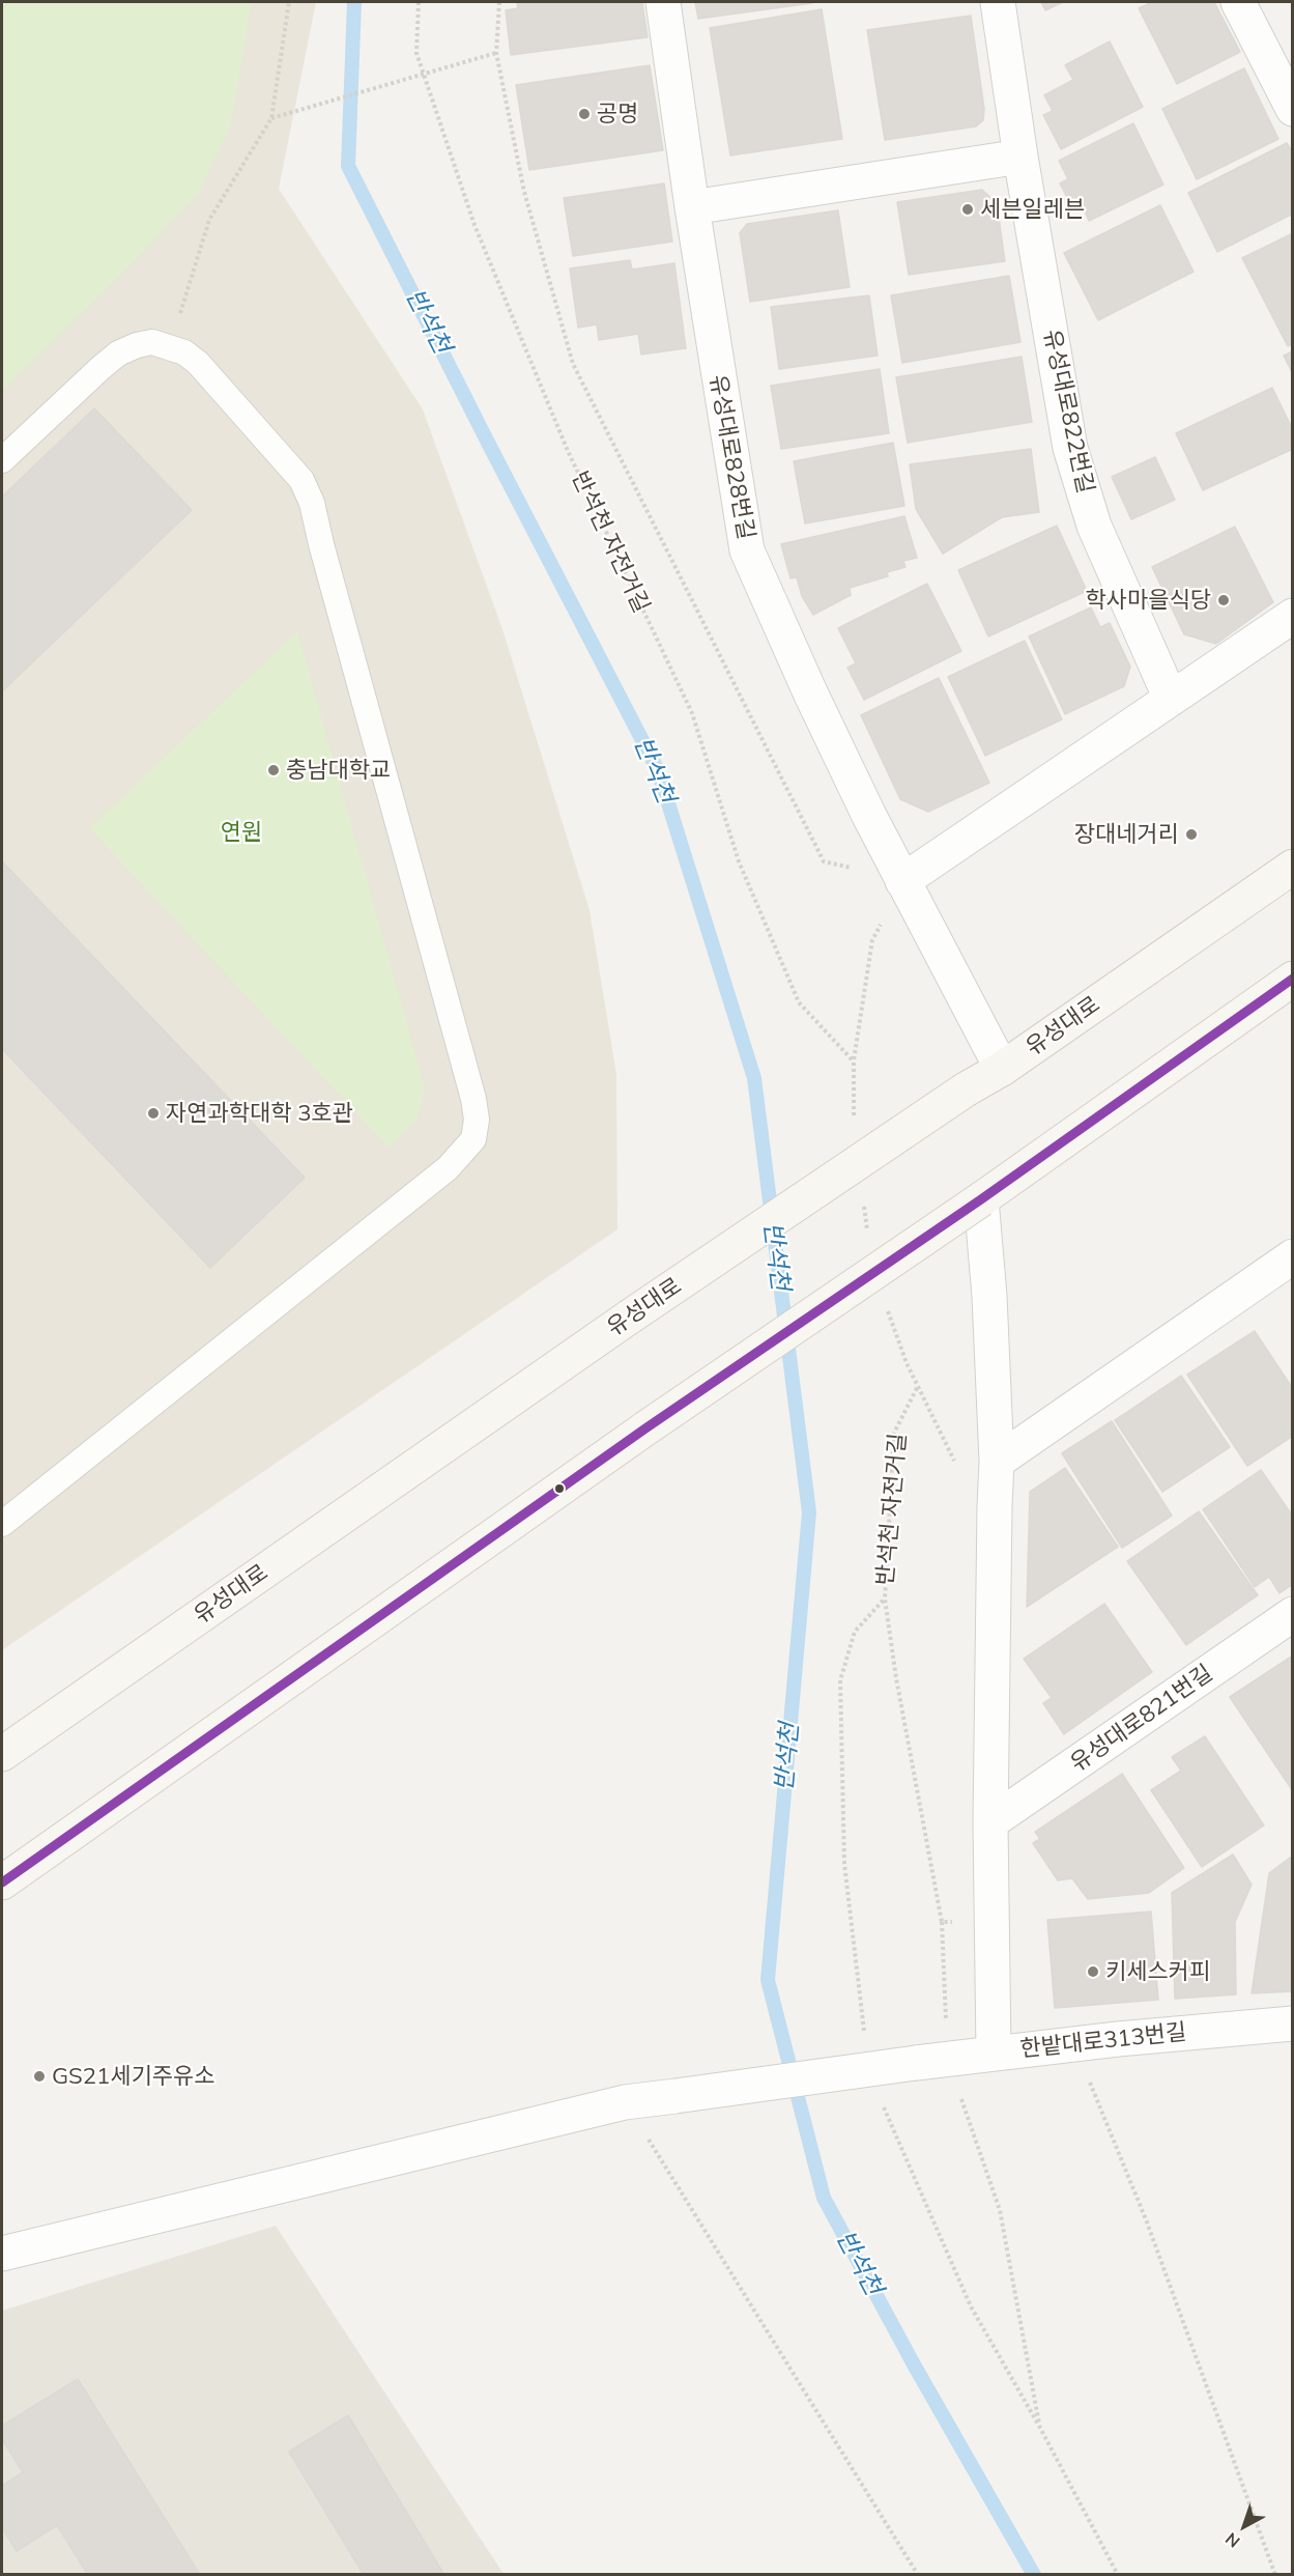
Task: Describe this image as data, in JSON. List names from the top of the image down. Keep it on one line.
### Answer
{"streets":{"main road":["유성대로"],"street":["유성대로822번길","유성대로828번길","유성대로821번길","한밭대로313번길"],"path":["반석천 자전거길"]},"crossings":[["유성대로828번길","반석천 자전거길"],["유성대로828번길","유성대로"],["반석천 자전거길","한밭대로313번길"]],"water":["반석천"],"parks":["연원"],"places":["공명","세븐일레븐","학사마을식당","충남대학교","장대네거리","자연과학대학 3호관","키세스커피","GS21세기주유소"],"north":"bottom left"}
